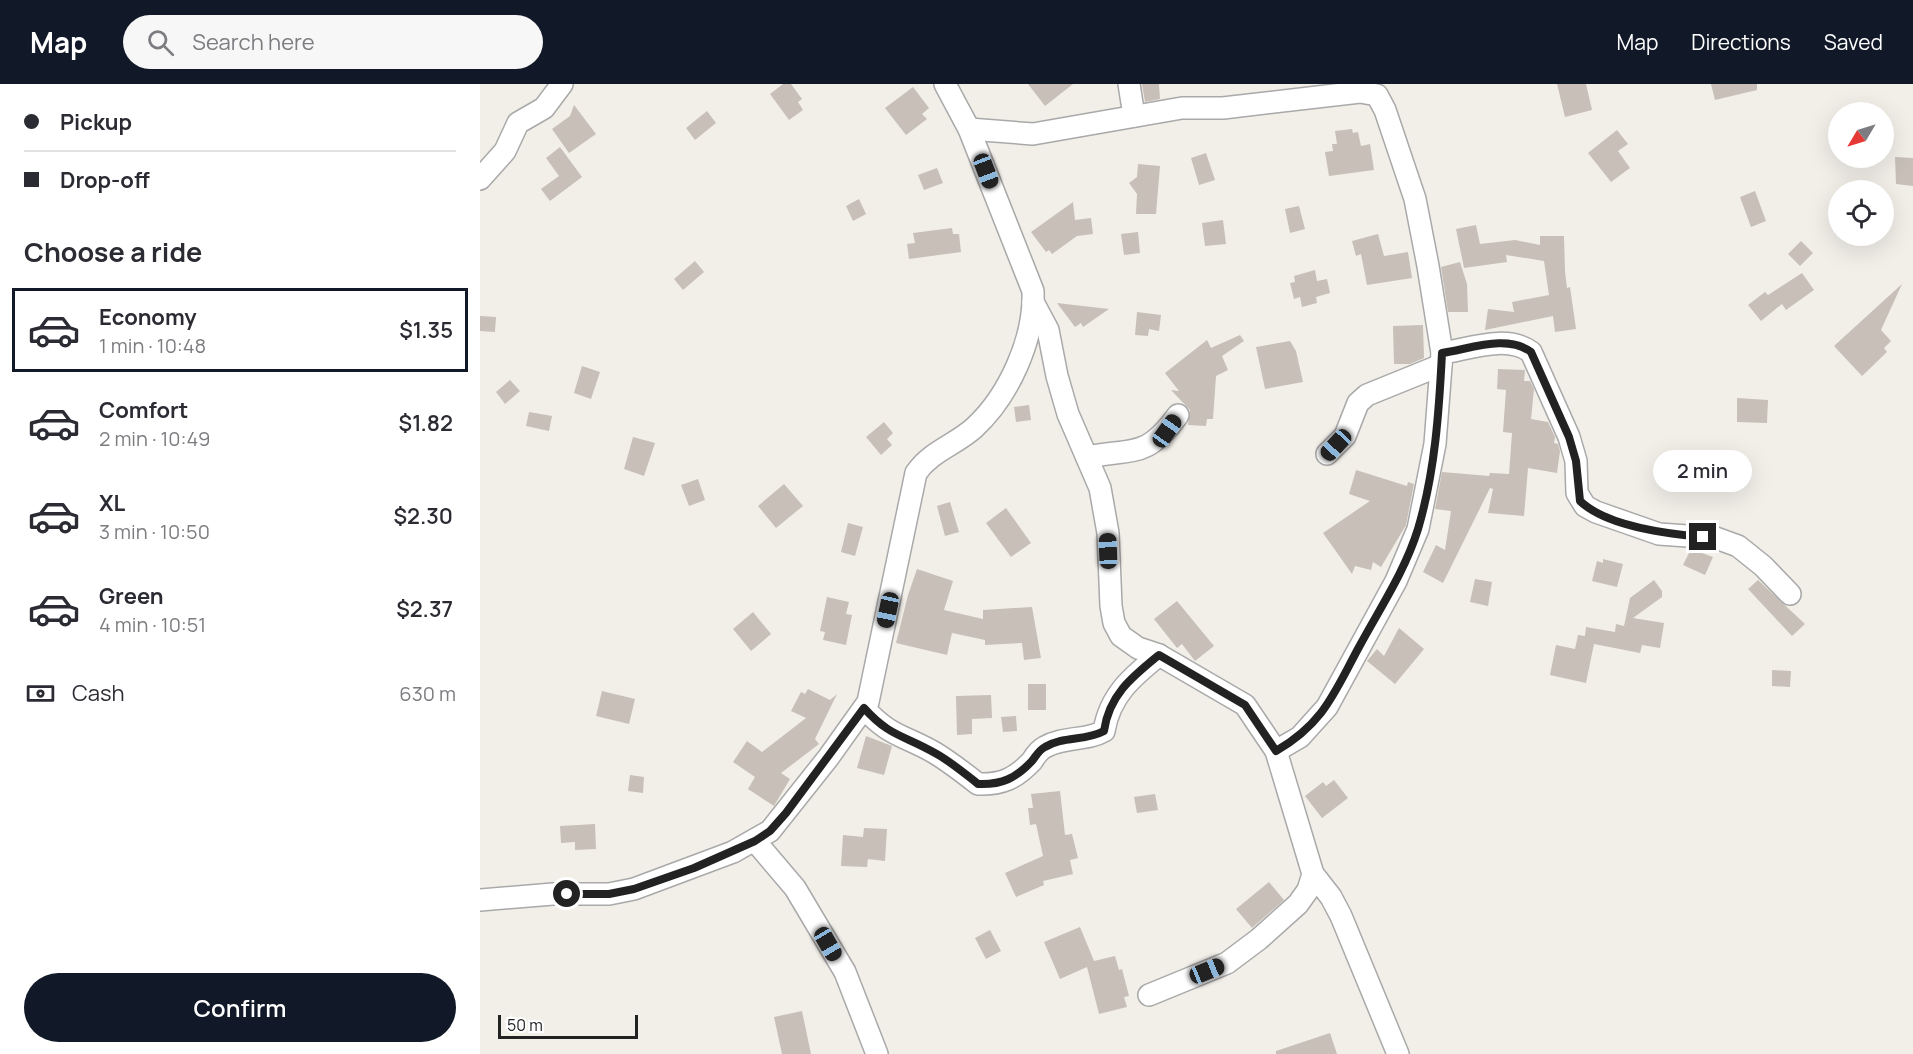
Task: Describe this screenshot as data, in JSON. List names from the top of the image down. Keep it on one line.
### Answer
{"scale_bar":"50 m","north":"bottom left","page":{"header":"Map","search":"Search here","nav":["Map","Directions","Saved"],"banner":["Pickup","Drop-off"],"heading":"Choose a ride","list":[{"name":"Economy","note":"1 min · 10:48","value":"$1.35"},{"name":"Comfort","note":"2 min · 10:49","value":"$1.82"},{"name":"XL","note":"3 min · 10:50","value":"$2.30"},{"name":"Green","note":"4 min · 10:51","value":"$2.37"}],"bubble":"2 min","pay":["Cash","630 m"],"buttons":"Confirm","scale":"50 m"}}
